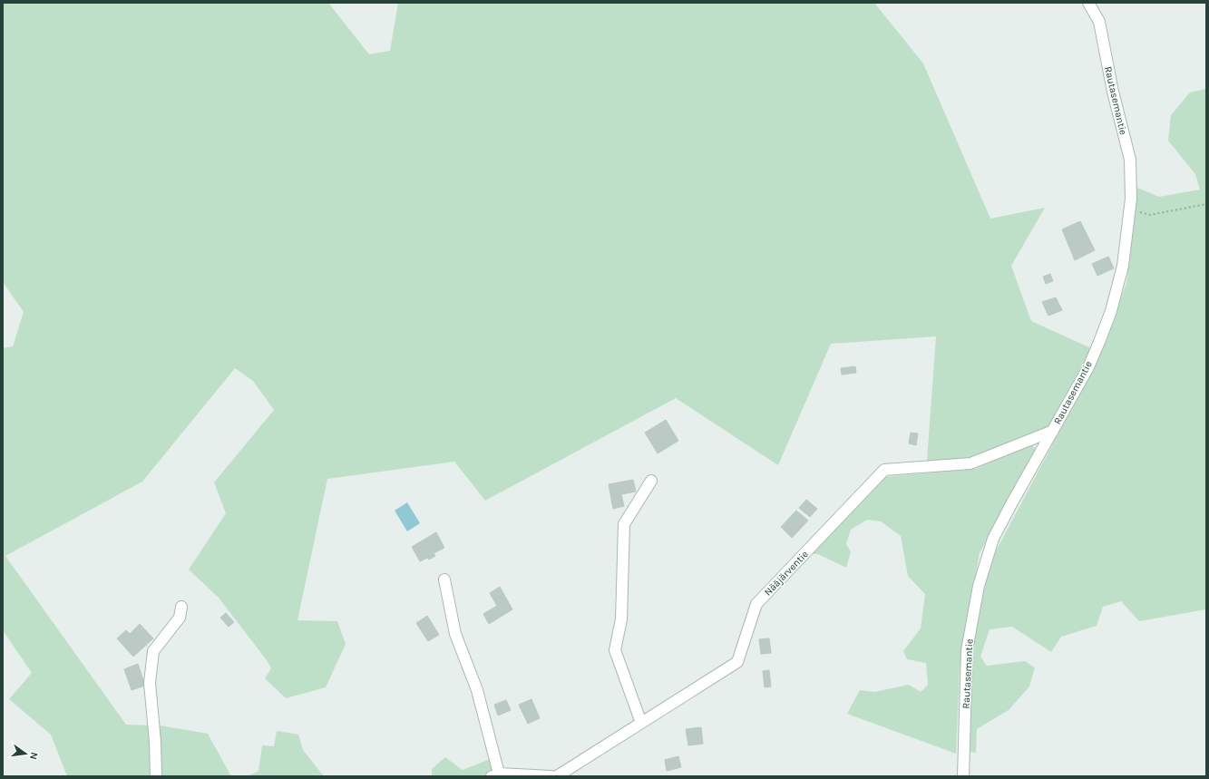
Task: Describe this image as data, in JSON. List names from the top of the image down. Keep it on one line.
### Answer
{"streets":{"street":["Rautasemantie","Nääjärventie"]},"crossings":[["Rautasemantie","Nääjärventie"]],"north":"right"}
